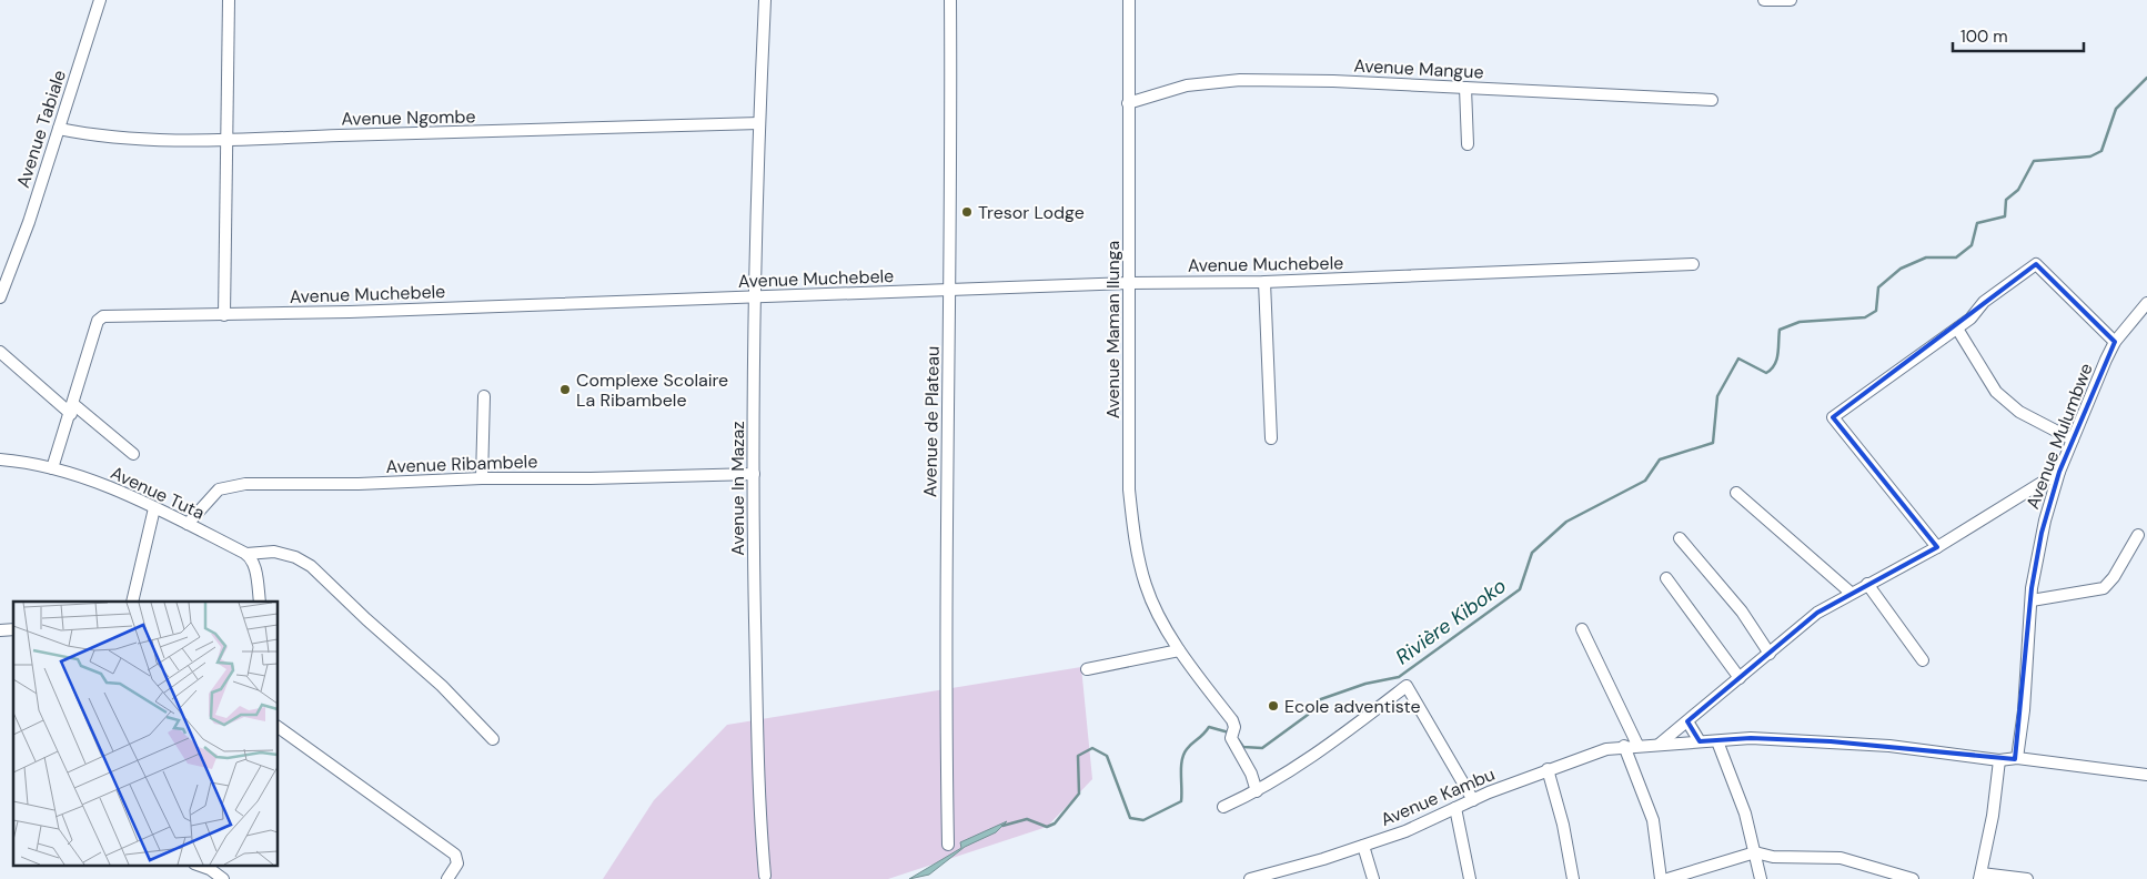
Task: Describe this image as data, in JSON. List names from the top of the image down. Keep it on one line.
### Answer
{"streets":{"street":["Avenue Mangue","Avenue Ngombe","Avenue Tabiale","Avenue Muchebele","Avenue Maman Ilunga","Avenue de Plateau","Avenue Mulumbwe","Avenue Ribambele","Avenue In Mazaz","Avenue Tuta","Avenue Kambu"]},"crossings":[["Avenue Mangue","Avenue Maman Ilunga"],["Avenue Ngombe","Avenue Tabiale"],["Avenue Ngombe","Avenue In Mazaz"],["Avenue Muchebele","Avenue Maman Ilunga"],["Avenue Muchebele","Avenue de Plateau"],["Avenue Muchebele","Avenue In Mazaz"],["Avenue Muchebele","Avenue Tuta"],["Avenue Mulumbwe","Avenue Kambu"],["Avenue Ribambele","Avenue In Mazaz"],["Avenue Ribambele","Avenue Tuta"]],"water":["Rivière Kiboko"],"places":["Tresor Lodge","Complexe Scolaire La Ribambele","Ecole adventiste"],"scale_bar":"100 m"}
